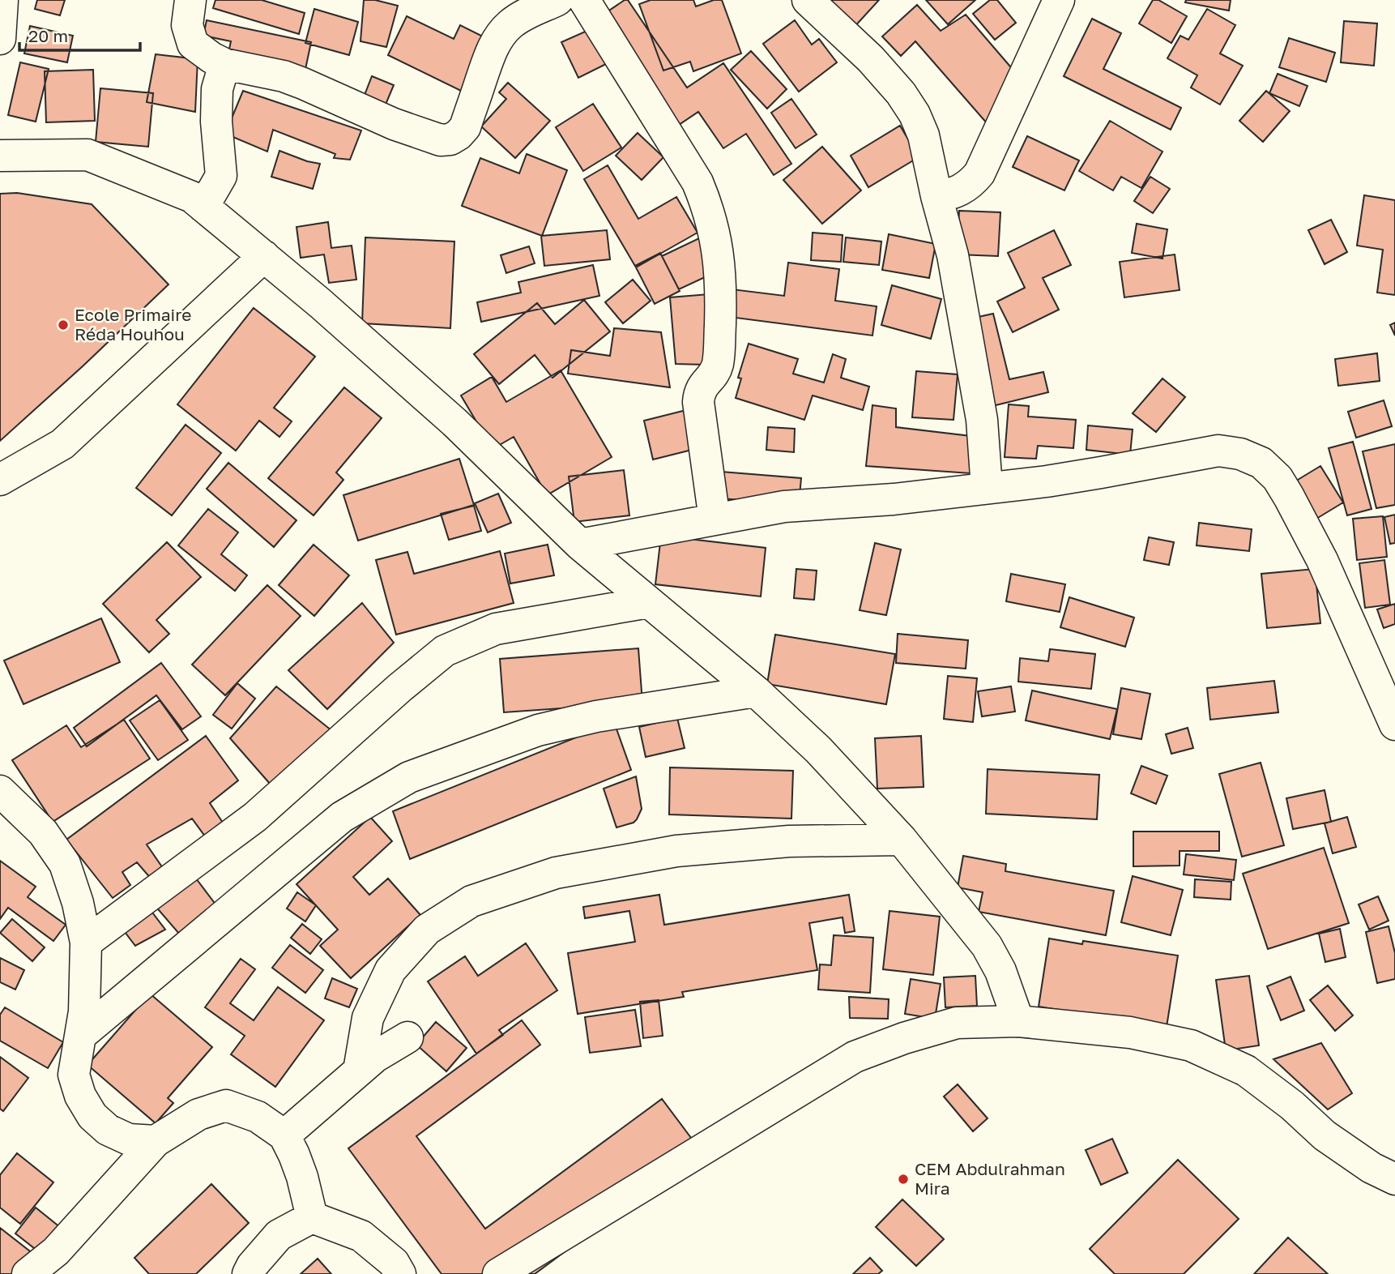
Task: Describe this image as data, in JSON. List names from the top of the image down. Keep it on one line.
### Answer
{"places":["Ecole Primaire Réda Houhou","CEM Abdulrahman Mira"],"scale_bar":"20 m"}
